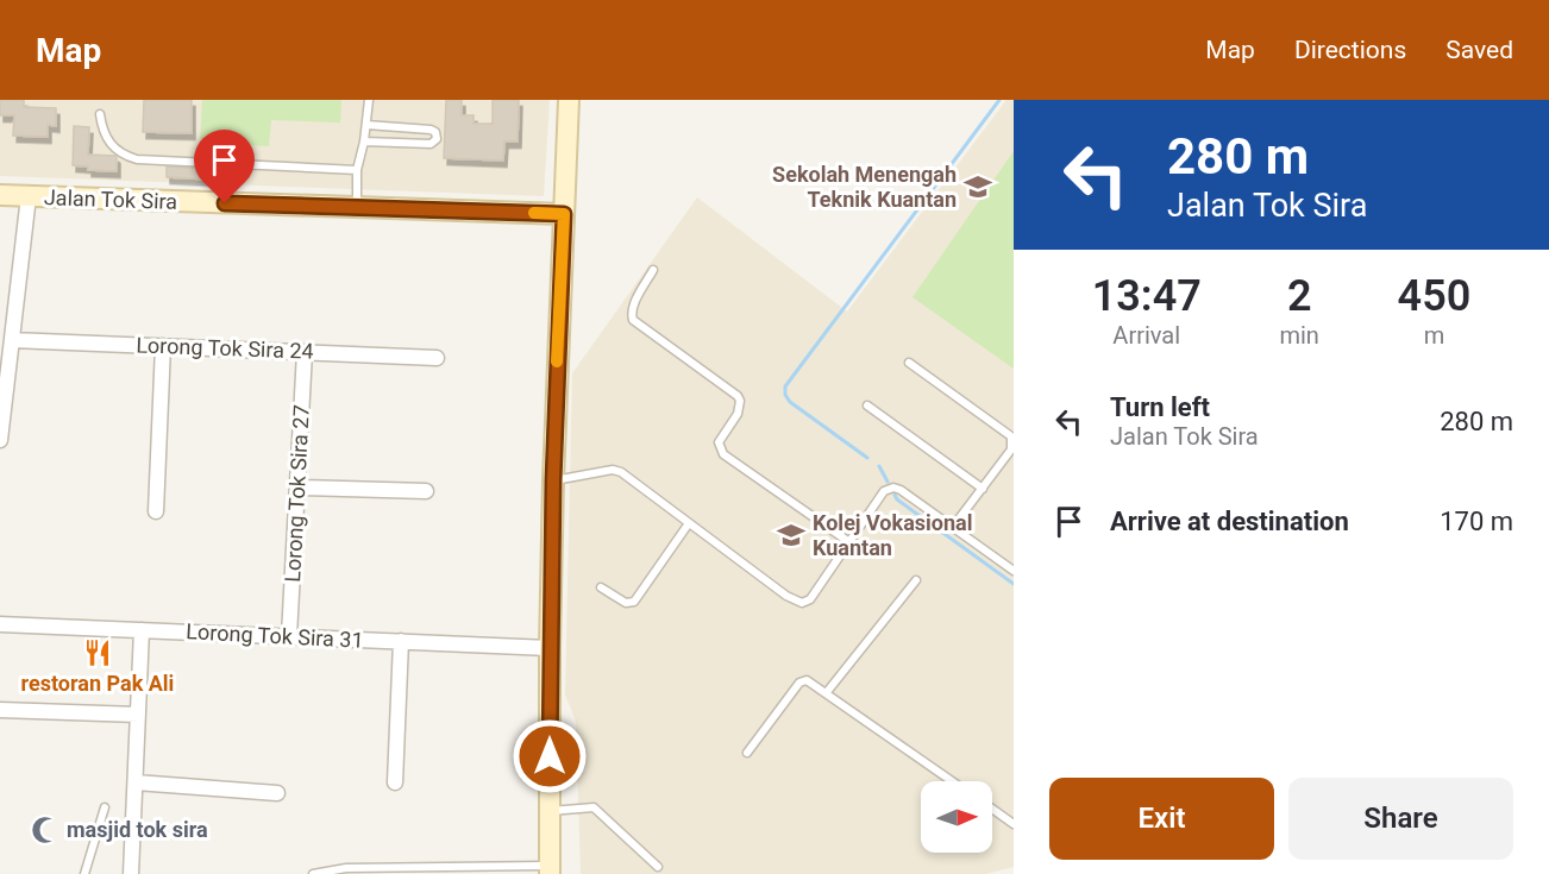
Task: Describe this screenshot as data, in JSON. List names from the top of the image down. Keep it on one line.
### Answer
{"streets":{"street":["Jalan Tok Sira","Lorong Tok Sira 24","Lorong Tok Sira 27","Lorong Tok Sira 31"]},"crossings":[["Lorong Tok Sira 24","Lorong Tok Sira 27"],["Lorong Tok Sira 27","Lorong Tok Sira 31"]],"places":{"school or university":["Sekolah Menengah Teknik Kuantan","Kolej Vokasional Kuantan"],"restaurant":["restoran Pak Ali"],"mosque":["masjid tok sira"]},"north":"right","page":{"header":"Map","nav":["Map","Directions","Saved"],"turn":["280 m","Jalan Tok Sira"],"eta":["13:47","Arrival","2","min","450","m"],"list":[{"name":"Turn left","note":"Jalan Tok Sira","value":"280 m"},{"name":"Arrive at destination","value":"170 m"}],"buttons":["Exit","Share"]}}
